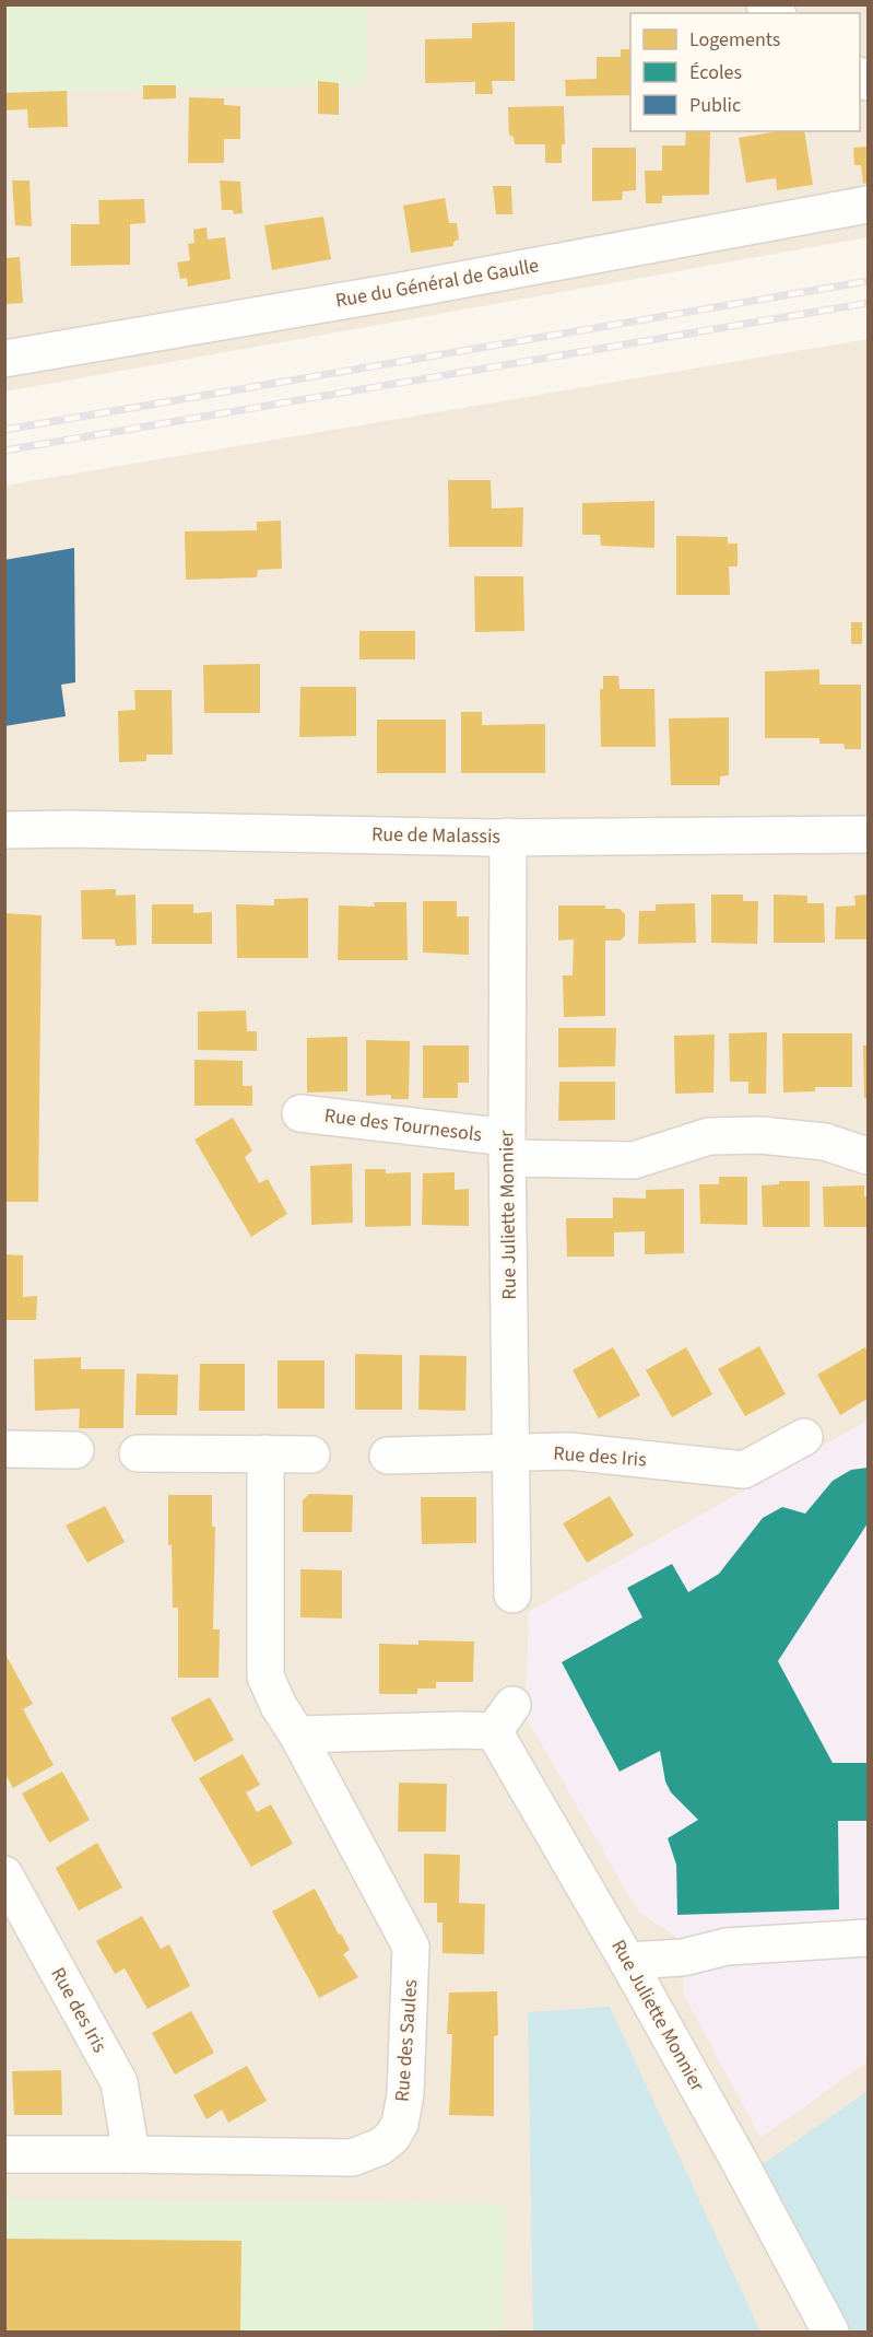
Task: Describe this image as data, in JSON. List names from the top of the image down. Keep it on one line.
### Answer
{"streets":{"street":["Rue du Général de Gaulle","Rue de Malassis","Rue des Tournesols","Rue Juliette Monnier","Rue des Iris","Rue des Saules"]},"crossings":[["Rue de Malassis","Rue Juliette Monnier"],["Rue des Tournesols","Rue Juliette Monnier"],["Rue Juliette Monnier","Rue des Iris"],["Rue Juliette Monnier","Rue des Saules"],["Rue des Iris","Rue des Saules"]],"legend":["Logements","Écoles","Public"]}
